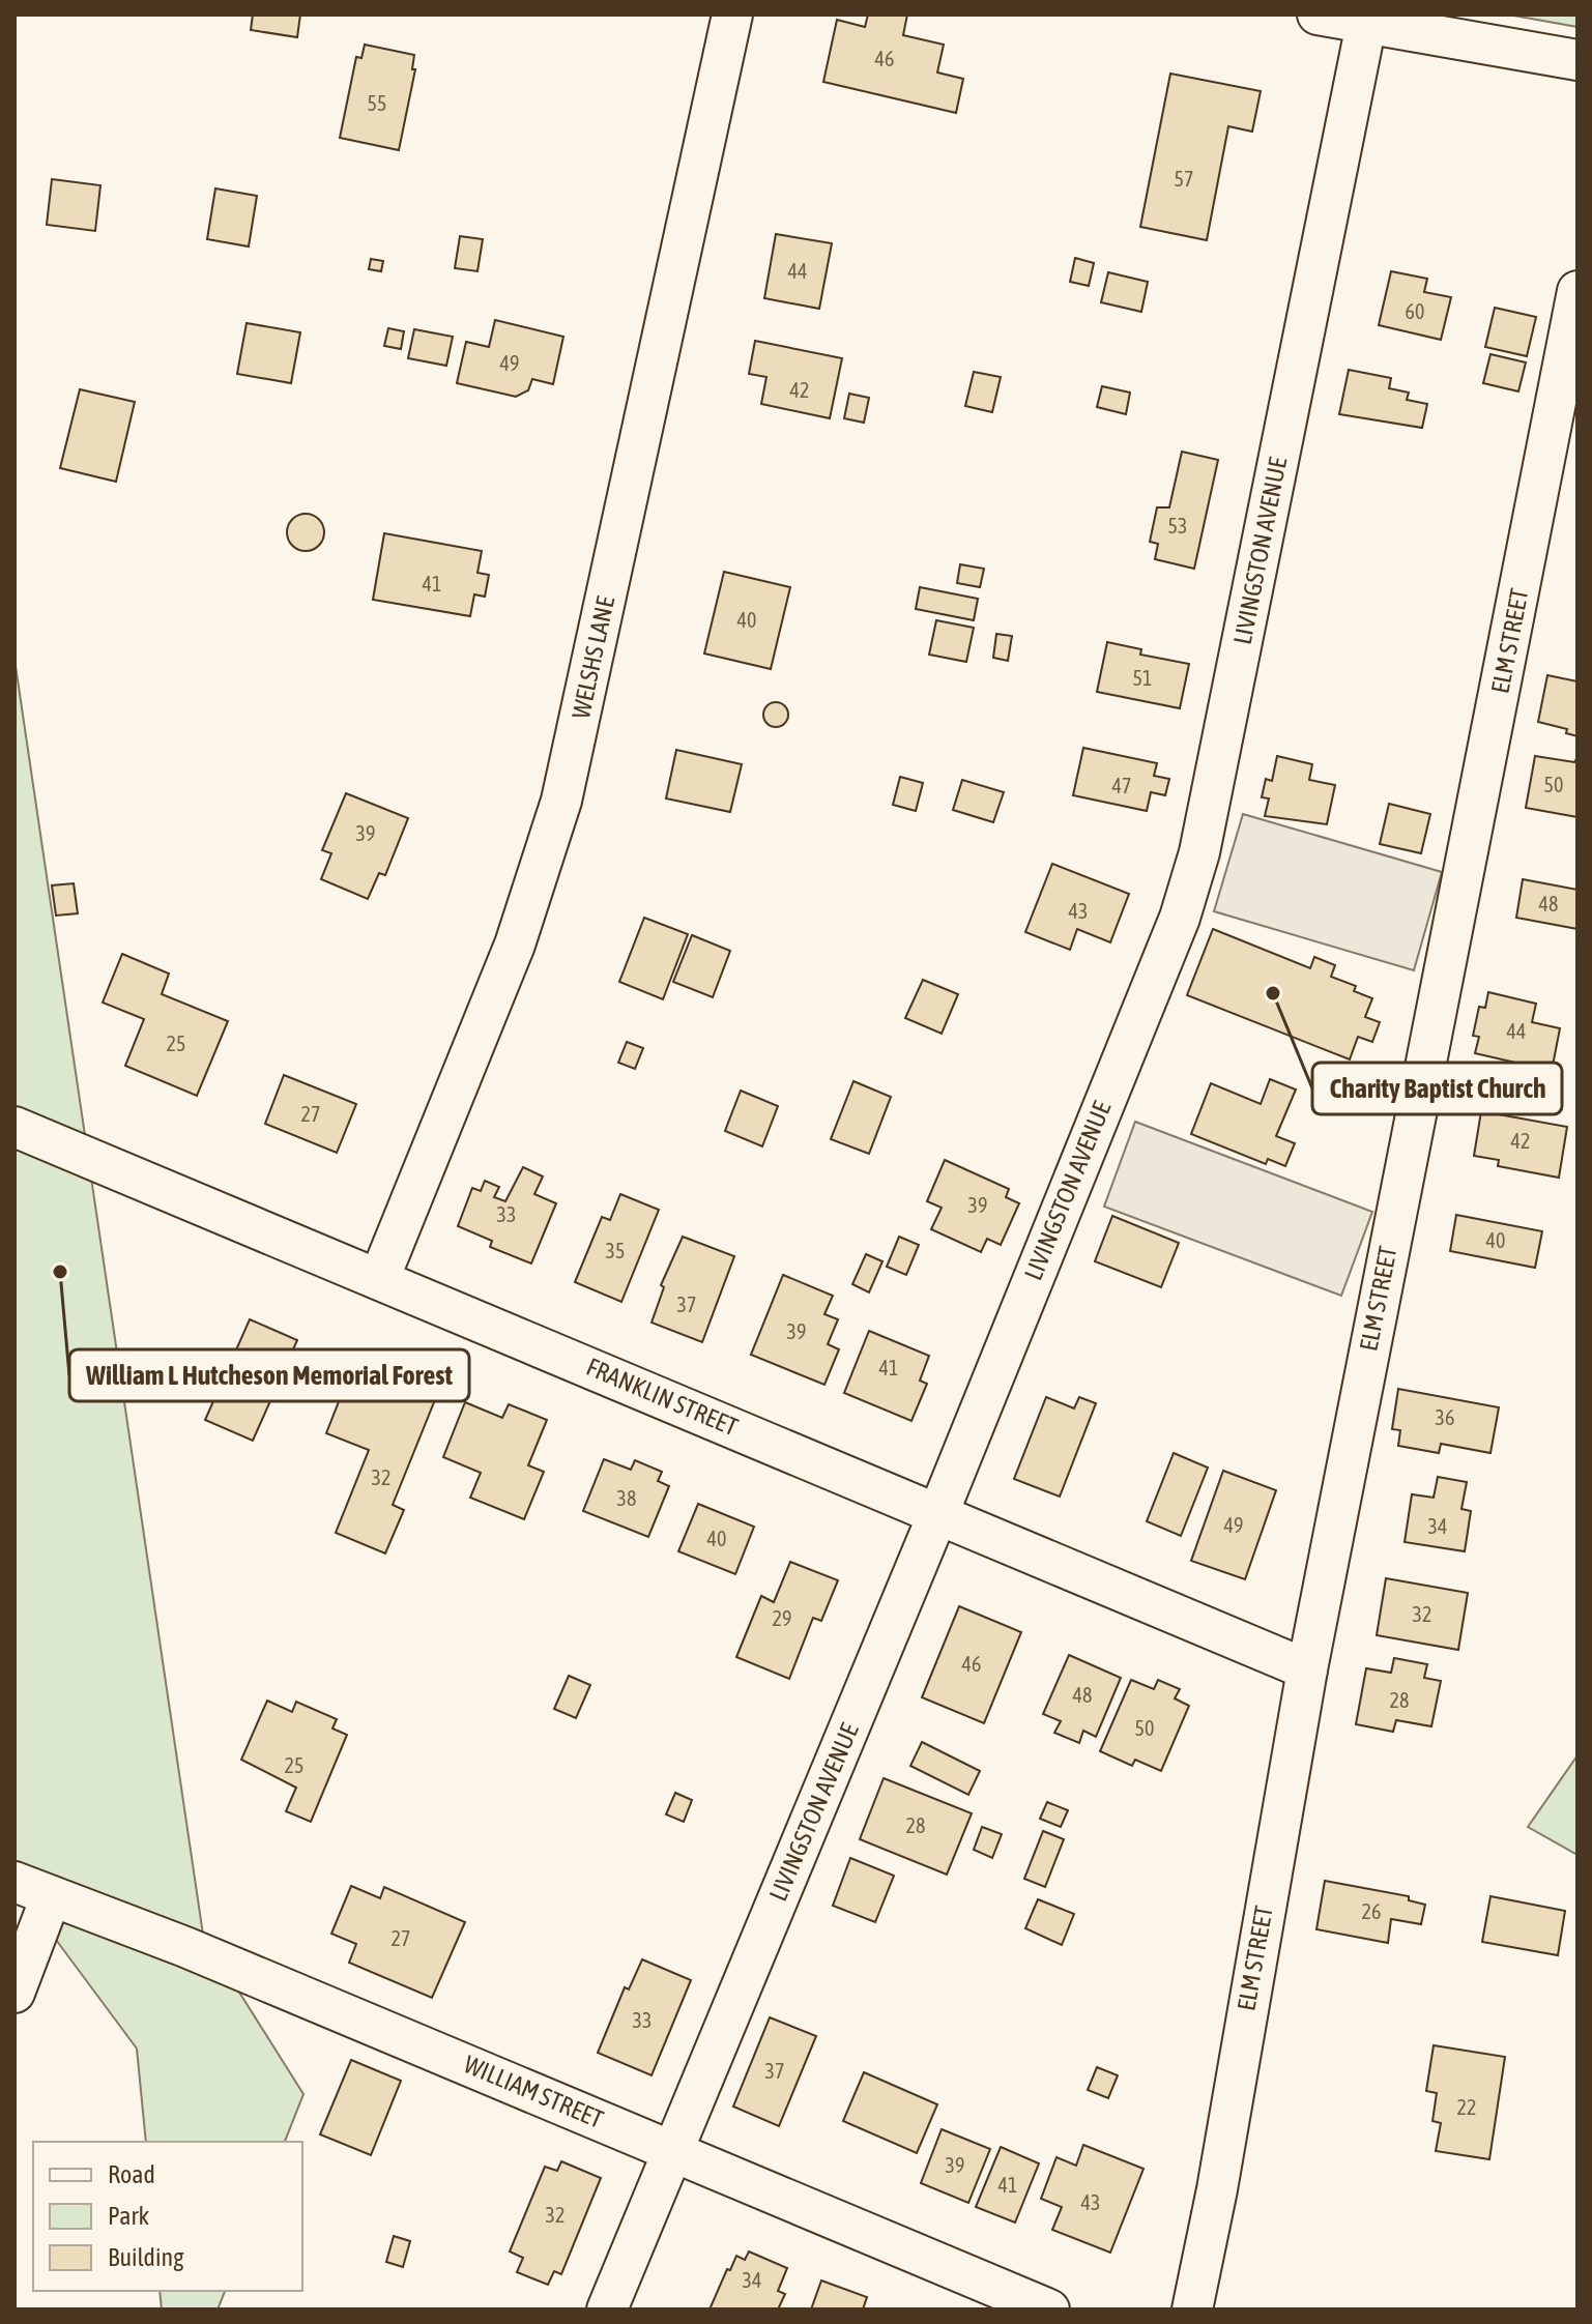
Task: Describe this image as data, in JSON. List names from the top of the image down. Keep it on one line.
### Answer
{"streets":{"street":["LIVINGSTON AVENUE","ELM STREET","WELSHS LANE","FRANKLIN STREET","WILLIAM STREET"]},"crossings":[["LIVINGSTON AVENUE","FRANKLIN STREET"],["LIVINGSTON AVENUE","WILLIAM STREET"],["ELM STREET","FRANKLIN STREET"],["WELSHS LANE","FRANKLIN STREET"]],"places":["Charity Baptist Church","William L Hutcheson Memorial Forest"],"house_numbers":["46","55","57","44","60","49","42","53","41","40","51","50","47","39","48","43","44","25","27","42","39","33","40","35","37","39","41","36","32","38","49","34","40","32","29","46","48","28","50","25","28","26","27","33","37","22","39","41","43","32","34"],"legend":["Road","Park","Building"]}
